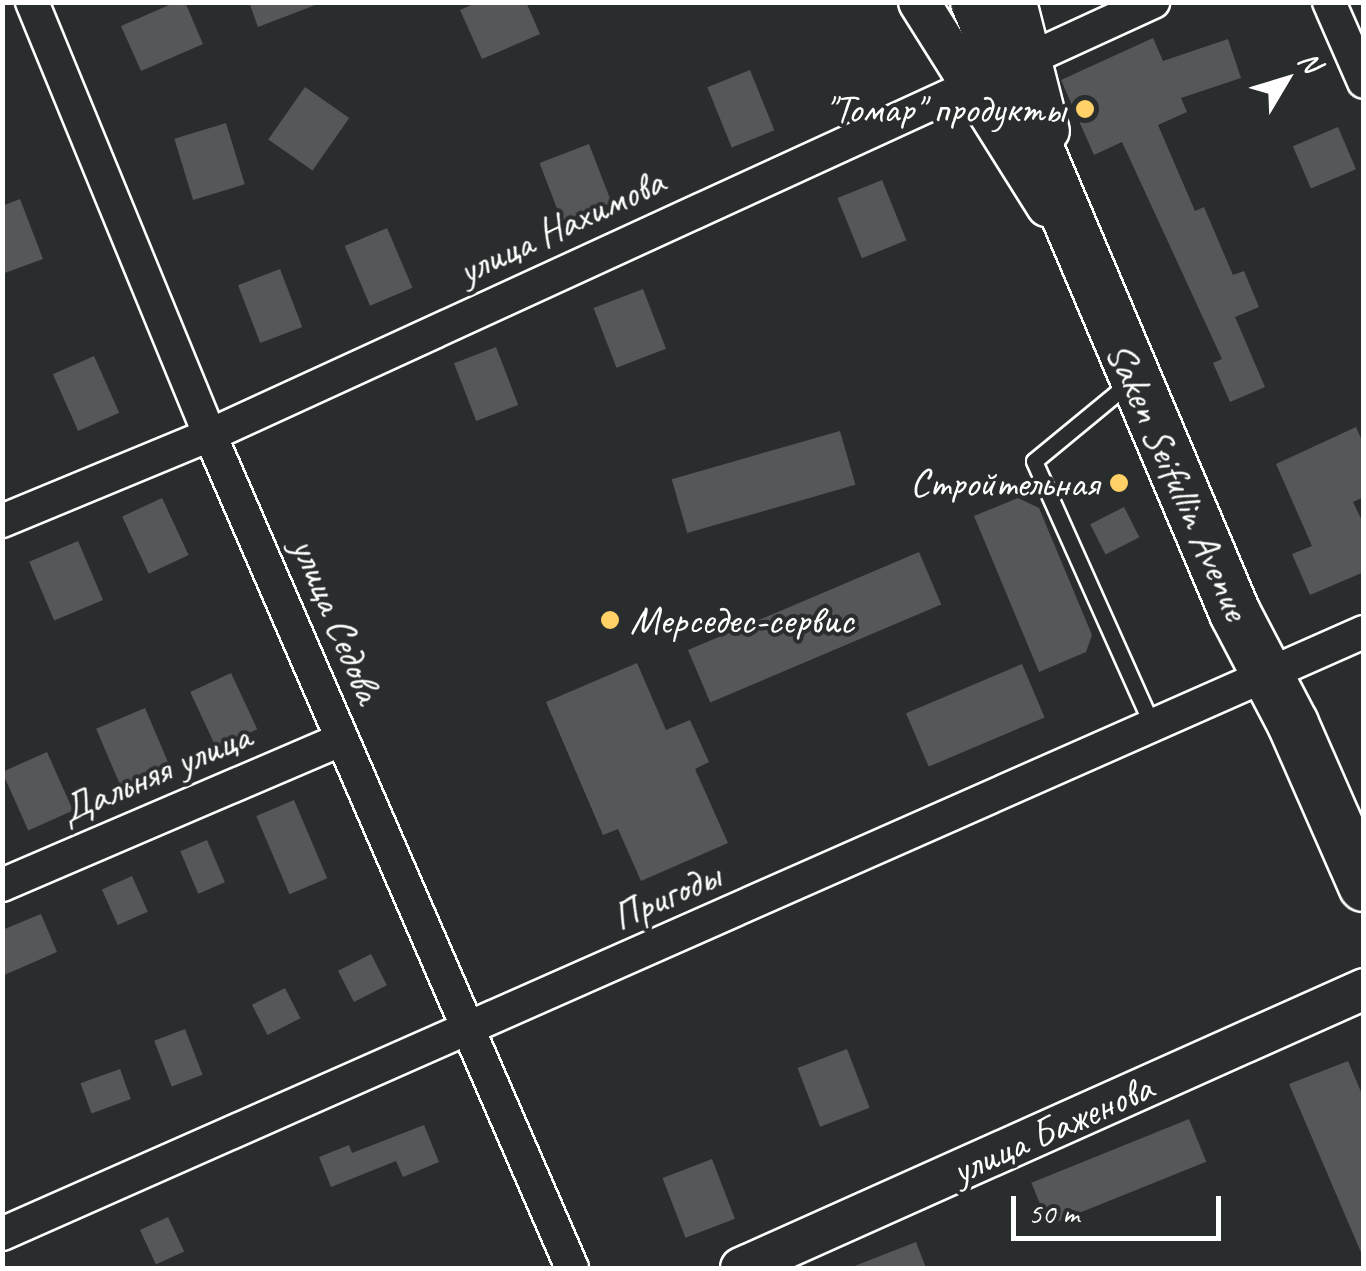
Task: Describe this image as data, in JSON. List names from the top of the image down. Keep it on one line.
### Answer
{"streets":{"main road":["Saken Seifullin Avenue"],"street":["улица Нахимова","улица Седова","Дальняя улица","Пригоды","улица Баженова"]},"crossings":[["улица Нахимова","Saken Seifullin Avenue"],["улица Нахимова","улица Седова"],["Saken Seifullin Avenue","Пригоды"],["улица Седова","Дальняя улица"],["улица Седова","Пригоды"]],"places":["\"Томар\" продукты","Стройтельная","Мерседес-сервис"],"scale_bar":"50 m","north":"top right"}
